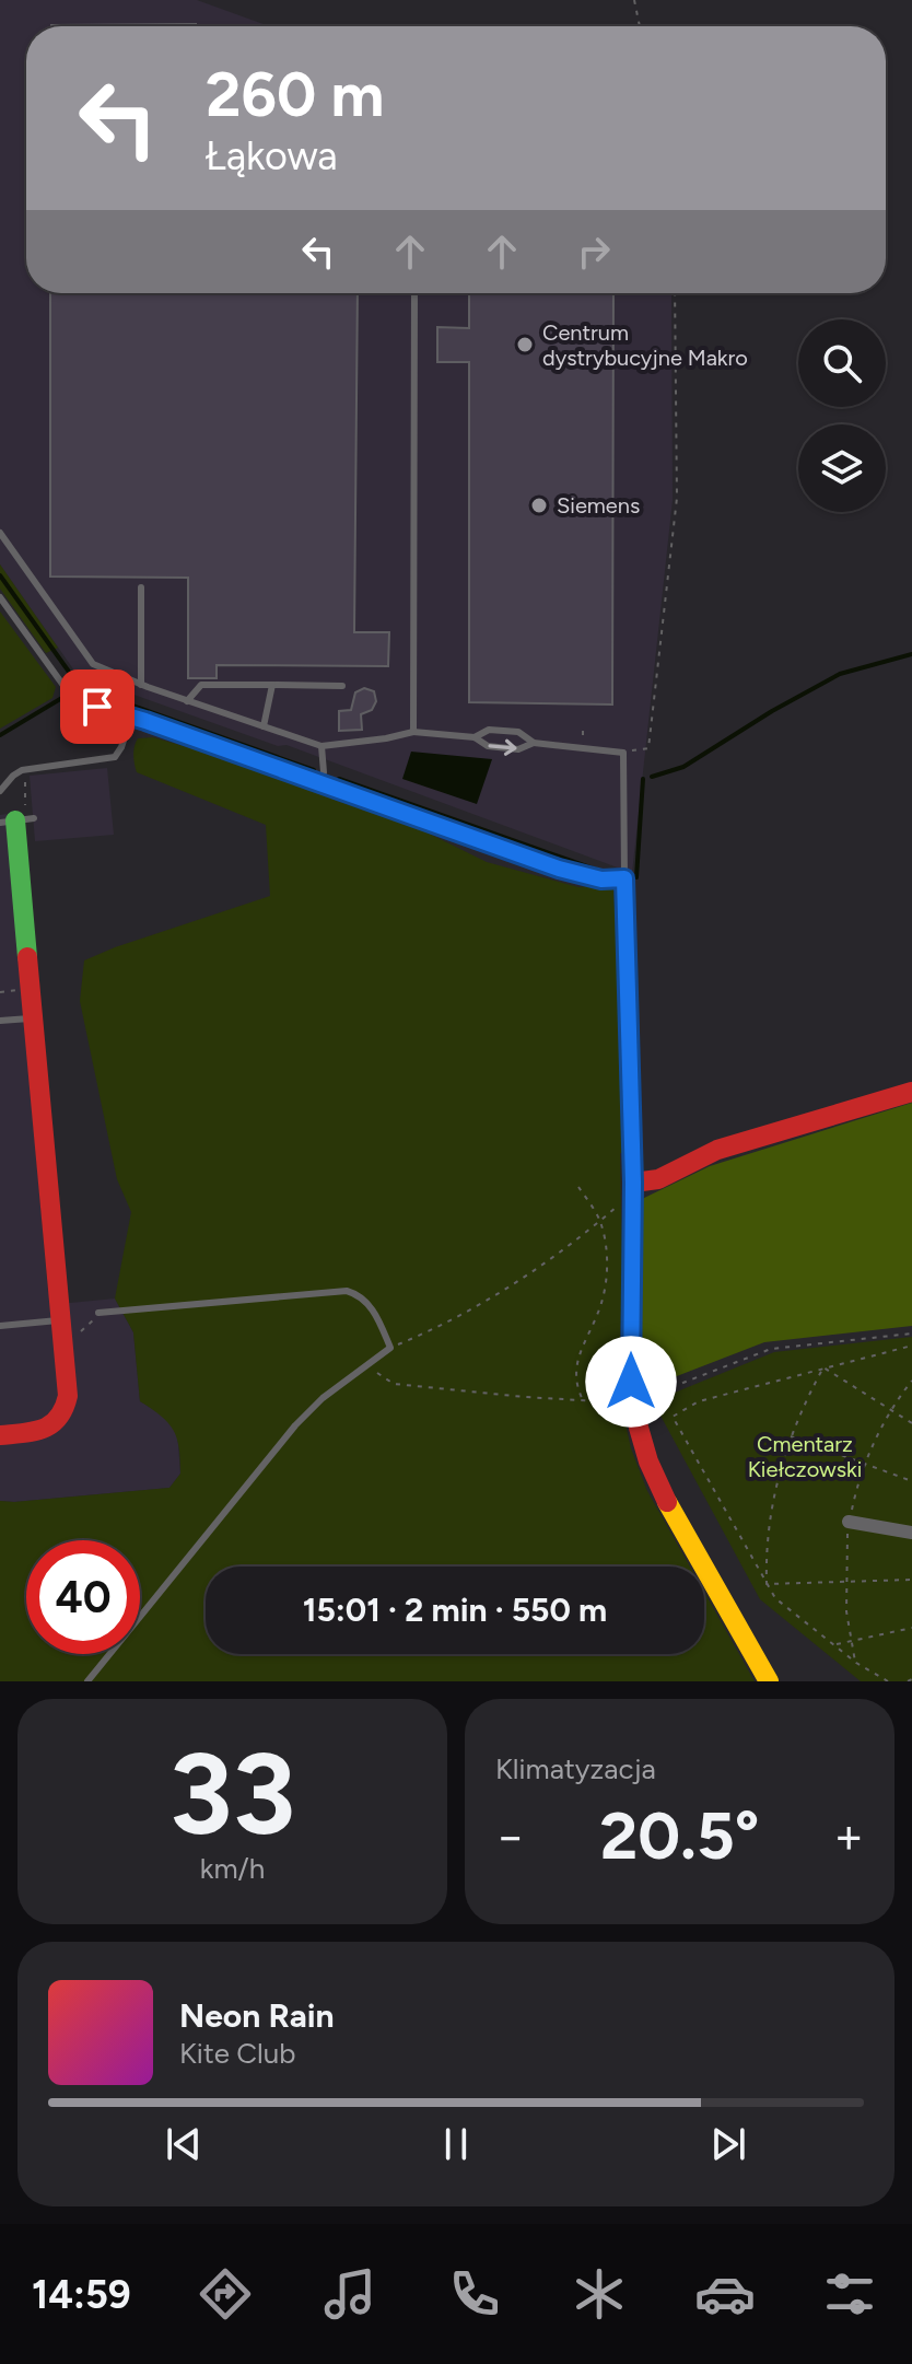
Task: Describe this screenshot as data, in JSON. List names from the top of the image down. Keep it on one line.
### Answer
{"parks":["Cmentarz Kiełczowski"],"places":["Centrum dystrybucyjne Makro","Siemens"],"page":{"turn":["260 m","Łąkowa"],"limit":"40","trip":"15:01 · 2 min · 550 m","tile":[["33","km/h"],"Klimatyzacja"],"heat":["−","20.5°","+"],"song":["Neon Rain","Kite Club"],"tabs":"14:59"}}
